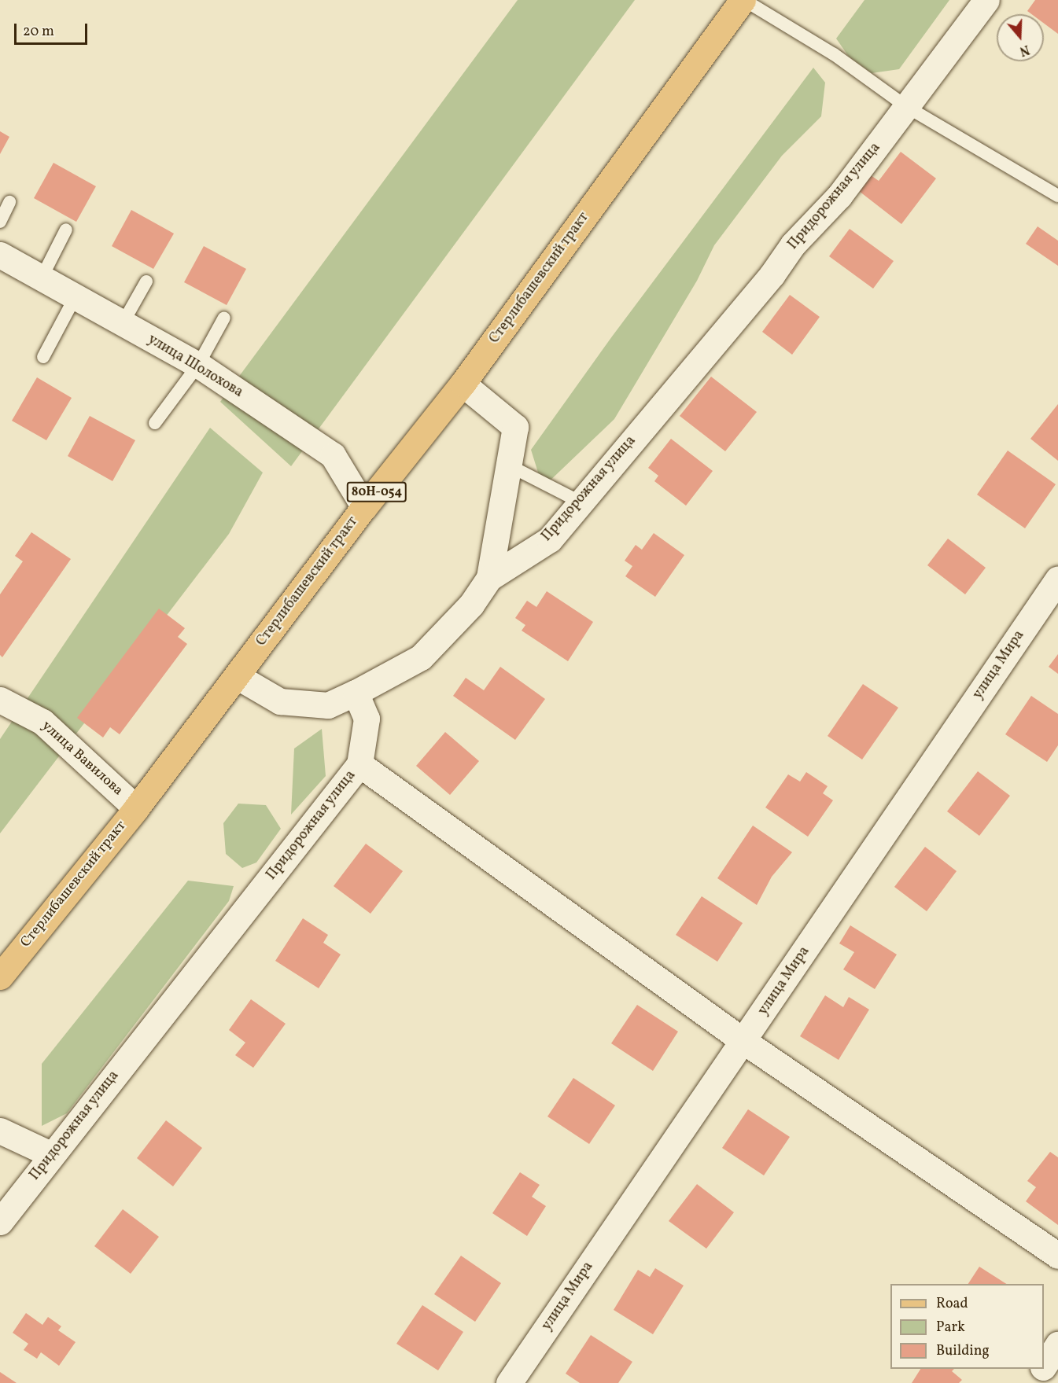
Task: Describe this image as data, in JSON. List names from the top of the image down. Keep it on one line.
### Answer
{"streets":{"main road":["Стерлибашевский тракт","80Н-054"],"street":["Придорожная улица","улица Шолохова","улица Мира","улица Вавилова"]},"crossings":[["Стерлибашевский тракт","улица Шолохова"],["Стерлибашевский тракт","улица Вавилова"]],"legend":["Road","Park","Building"],"scale_bar":"20 m","north":"bottom"}
